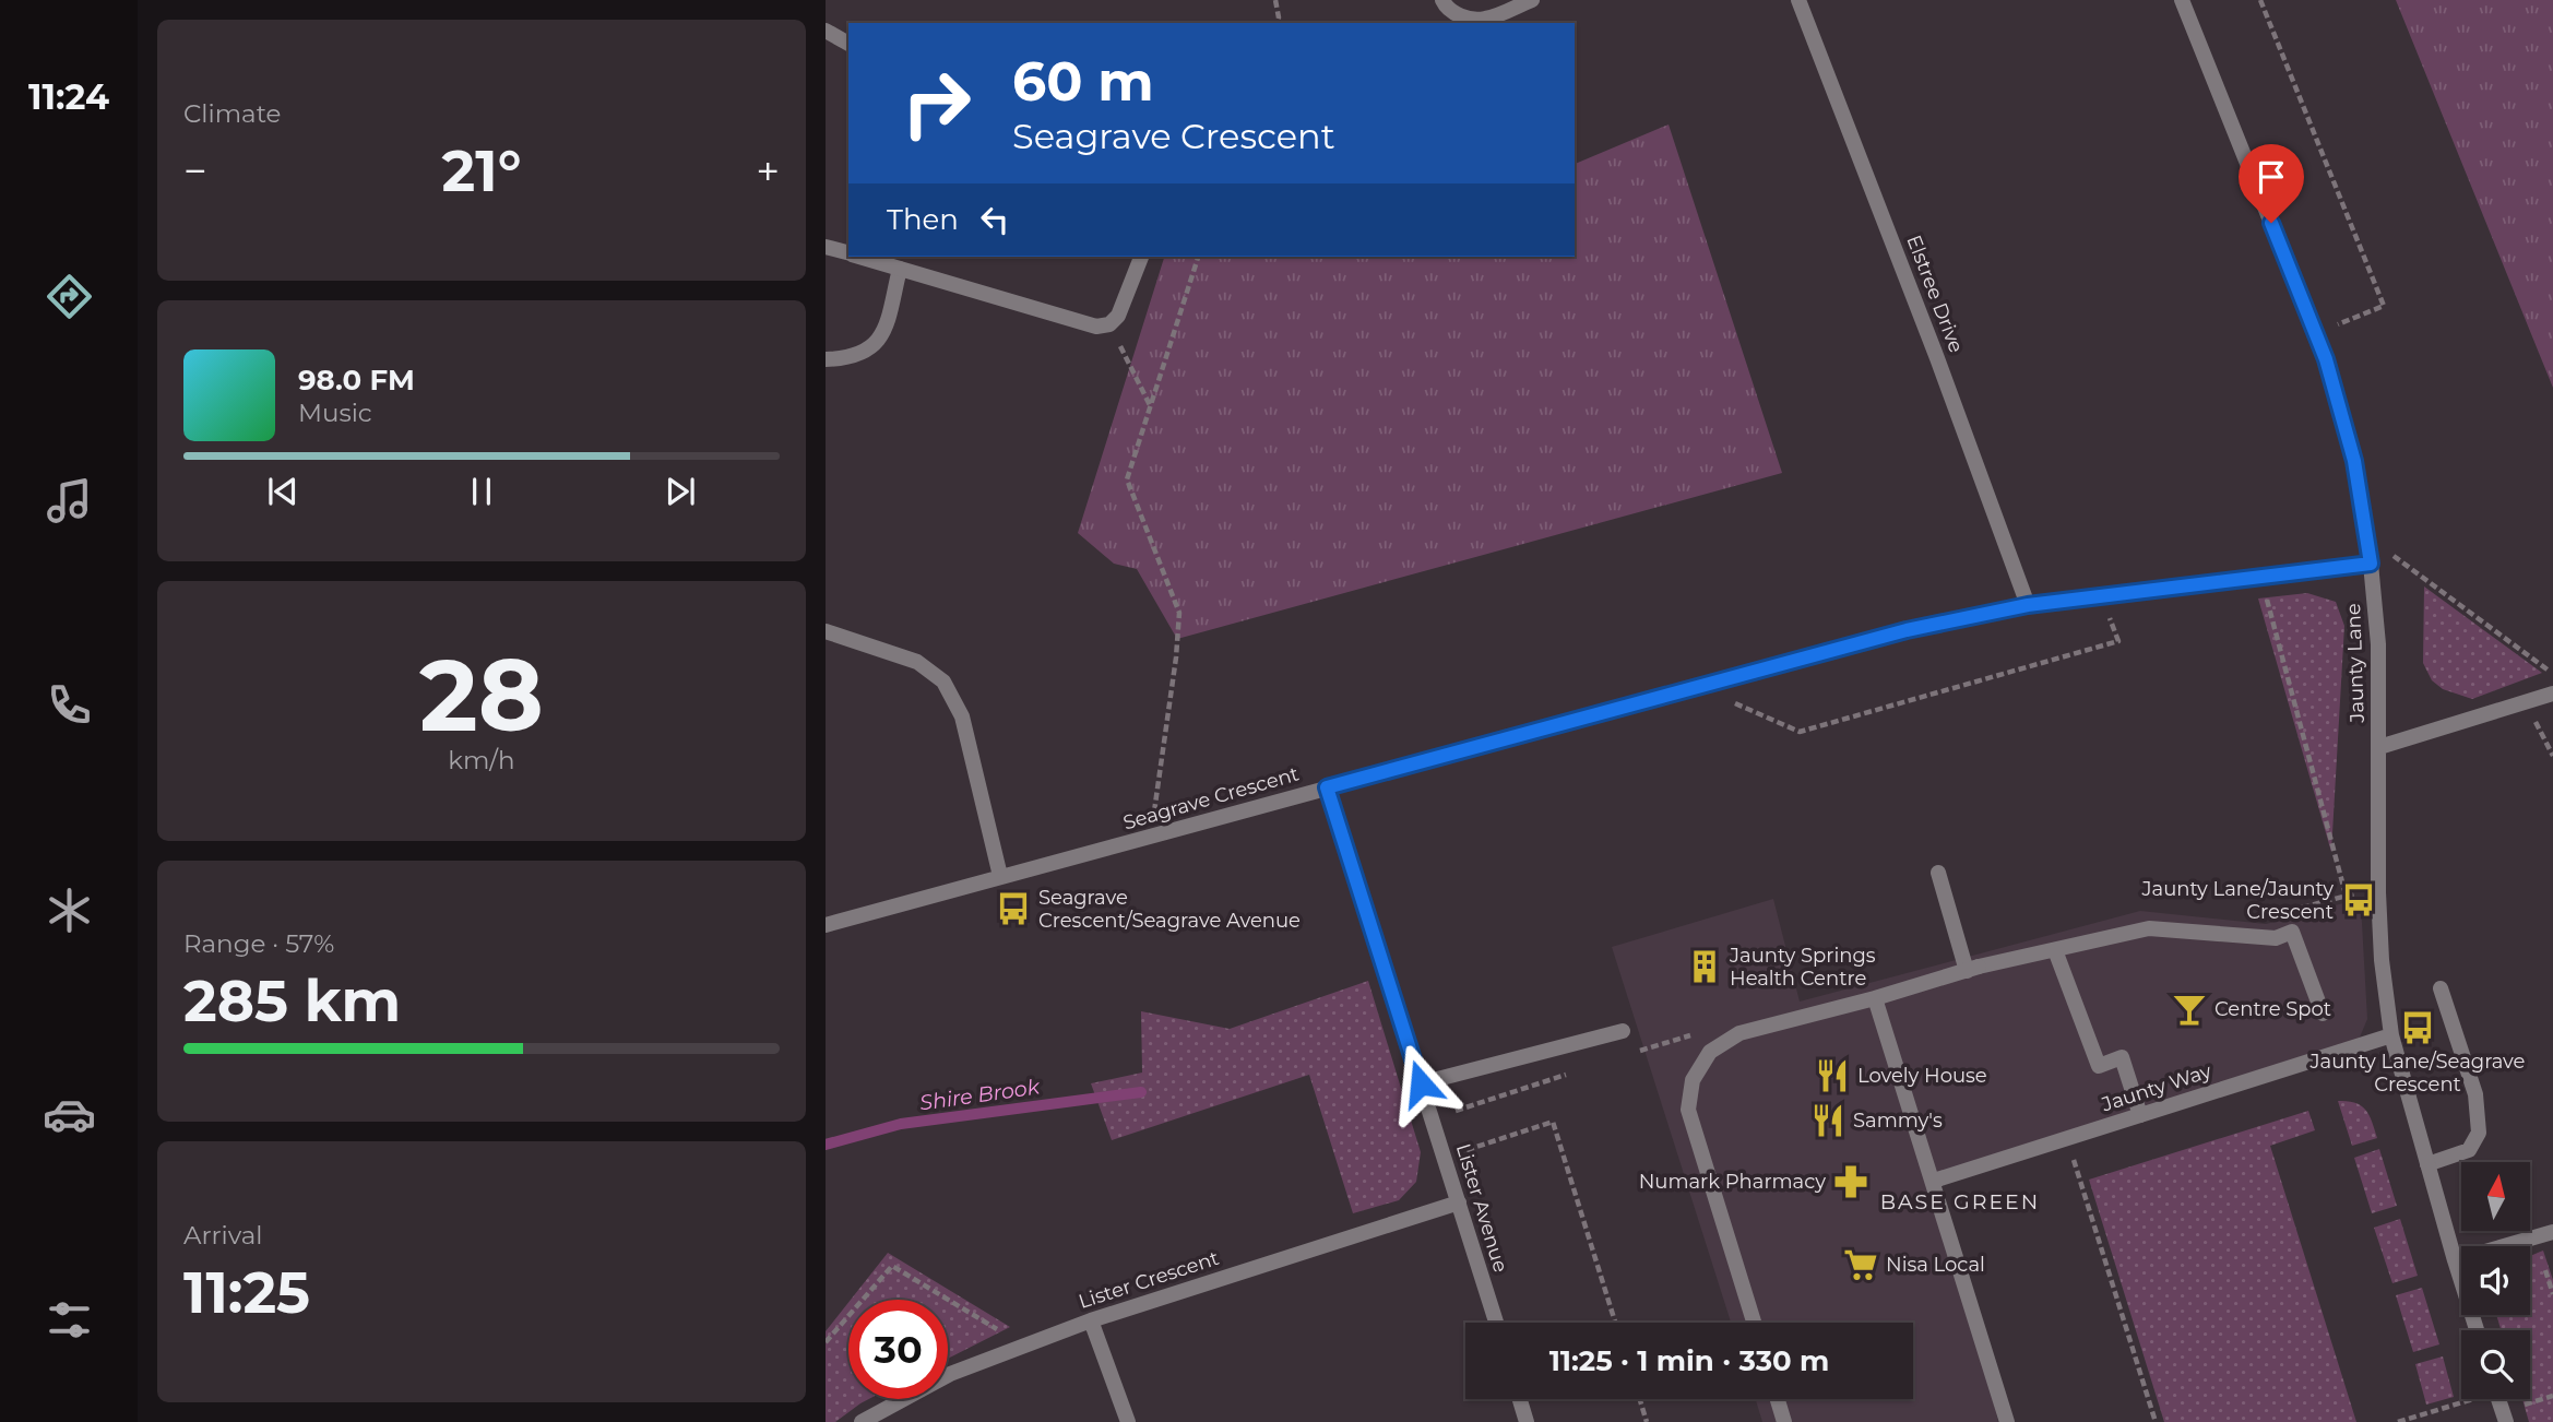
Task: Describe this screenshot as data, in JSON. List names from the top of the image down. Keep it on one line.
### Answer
{"streets":{"street":["Elstree Drive","Jaunty Lane","Seagrave Crescent","Jaunty Way","Lister Avenue","Lister Crescent"]},"crossings":[["Elstree Drive","Seagrave Crescent"],["Jaunty Lane","Seagrave Crescent"],["Jaunty Lane","Jaunty Way"],["Seagrave Crescent","Lister Avenue"],["Lister Avenue","Lister Crescent"]],"districts":["BASE GREEN"],"water":["Shire Brook"],"places":{"bus stop":["Jaunty Lane/Jaunty Crescent","Seagrave Crescent/Seagrave Avenue","Jaunty Lane/Seagrave Crescent"],"building":["Jaunty Springs Health Centre"],"bar":["Centre Spot"],"restaurant":["Lovely House","Sammy's"],"pharmacy":["Numark Pharmacy"],"supermarket":["Nisa Local"]},"north":"top","page":{"tabs":"11:24","tile":["Climate",["28","km/h"],["Range · 57%","285 km"],["Arrival","11:25"]],"turn":["60 m","Seagrave Crescent"],"heat":["−","21°","+"],"then":"Then","song":["98.0 FM","Music"],"limit":"30","trip":"11:25 · 1 min · 330 m"}}
